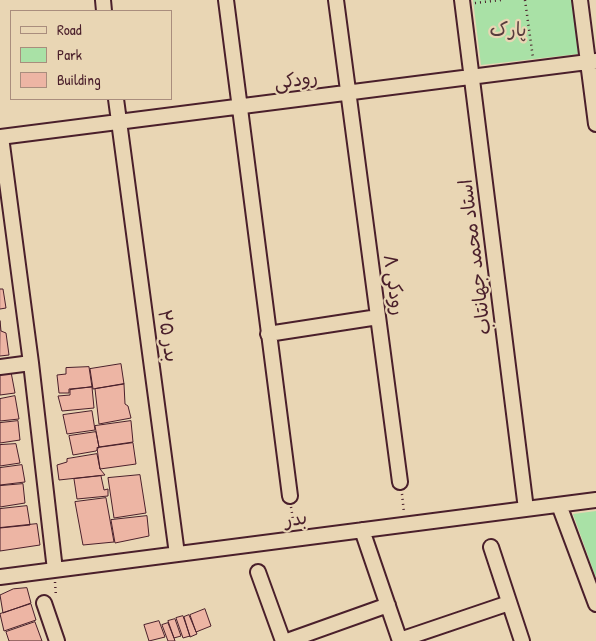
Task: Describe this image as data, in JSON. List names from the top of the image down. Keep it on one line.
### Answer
{"streets":{"street":["رودکی","استاد محمد جهانتاب","رودکی ۸","بدر ۲۵","بدر"]},"crossings":[["رودکی","استاد محمد جهانتاب"],["رودکی","رودکی ۸"],["رودکی","بدر ۲۵"],["استاد محمد جهانتاب","بدر"],["بدر ۲۵","بدر"]],"parks":["پارک"],"legend":["Road","Park","Building"]}
